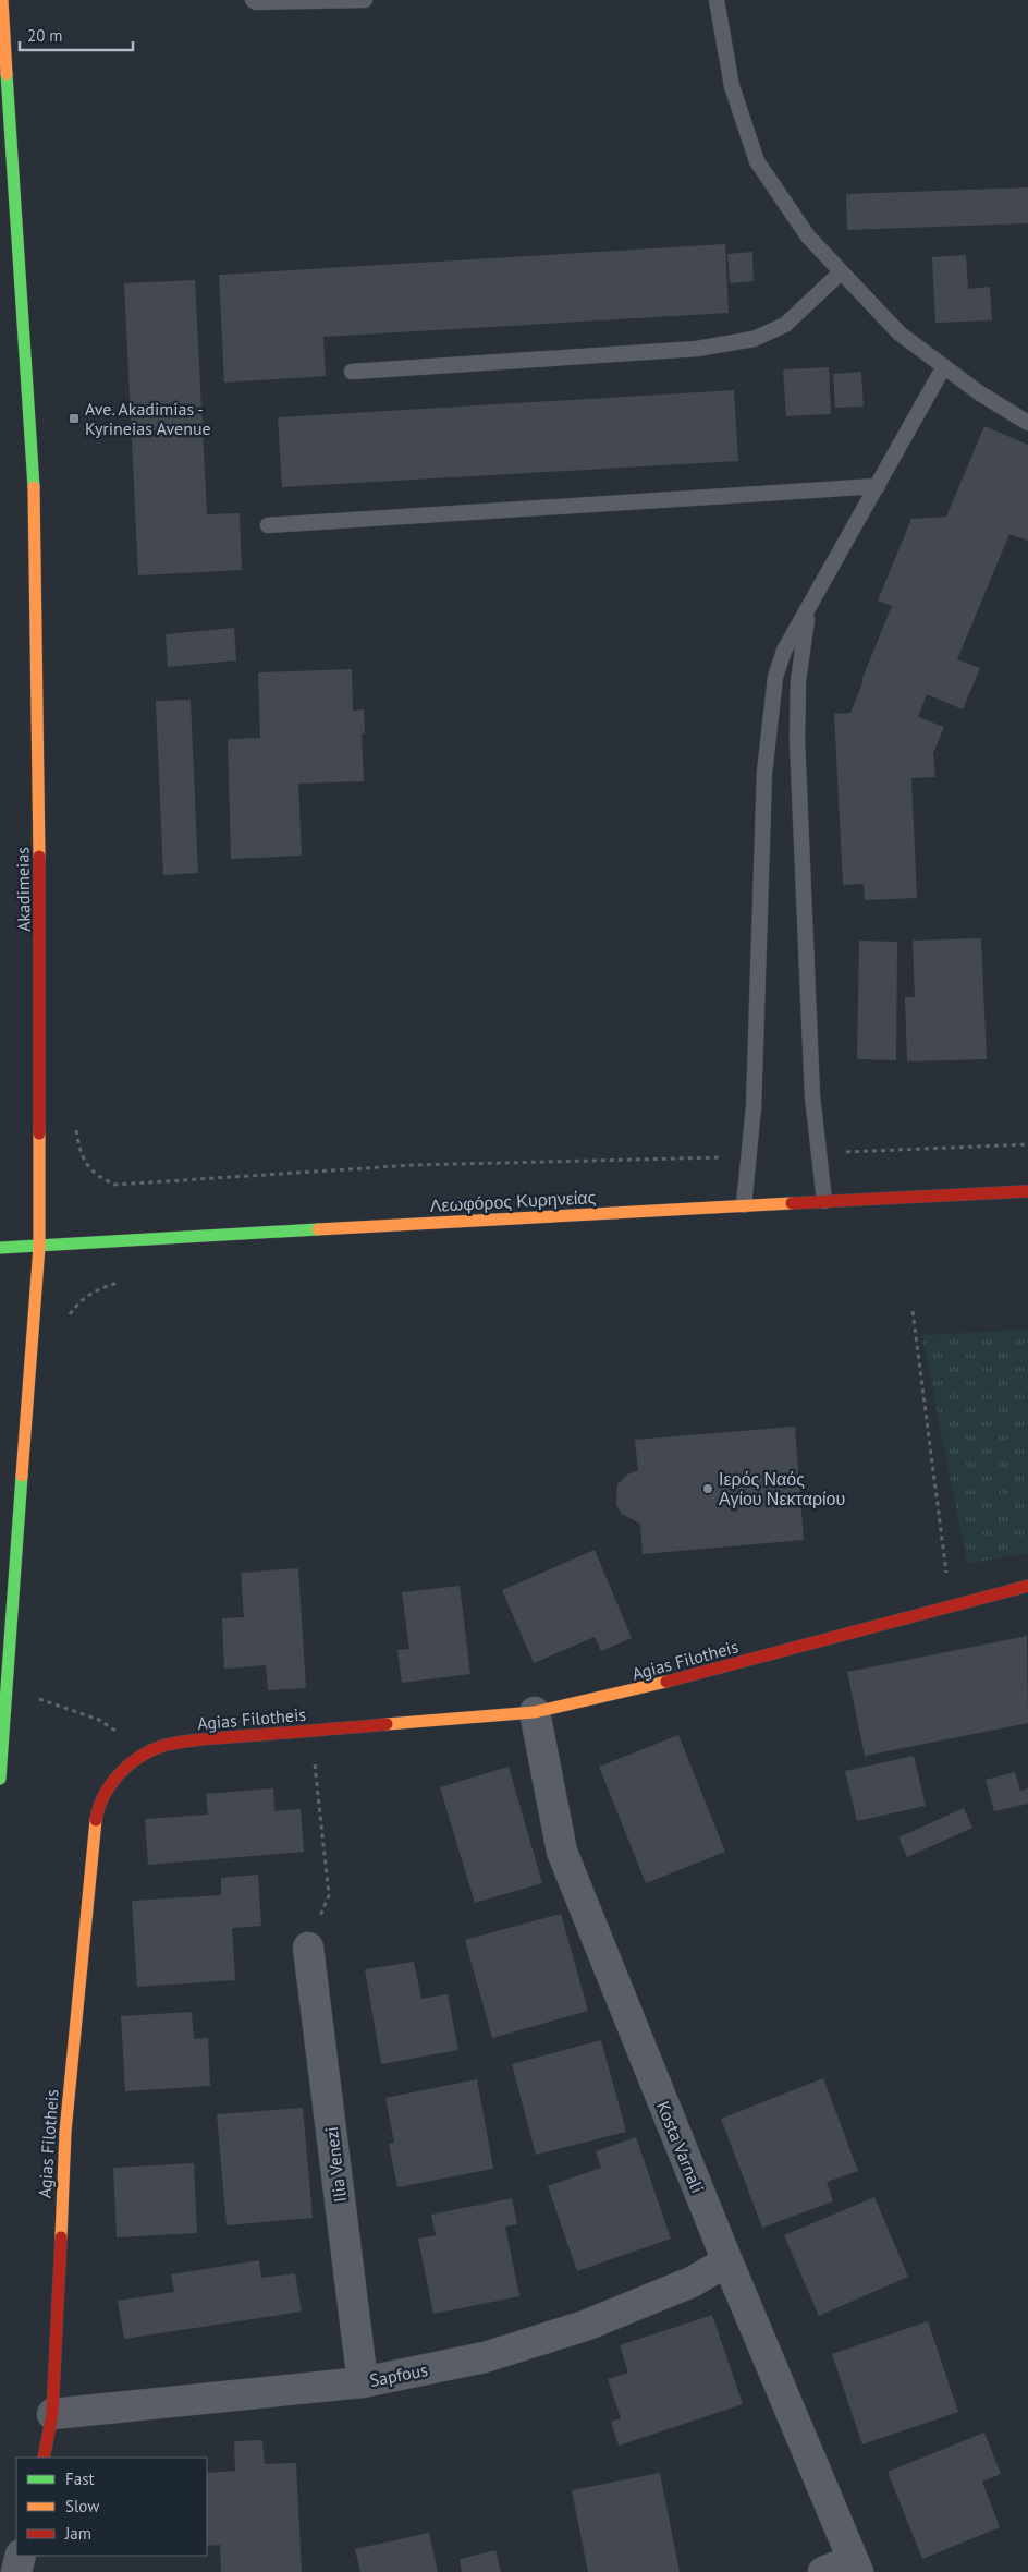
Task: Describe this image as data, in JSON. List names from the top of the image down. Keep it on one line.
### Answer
{"streets":{"main road":["Akadimeias","Λεωφόρος Κυρηνείας","Agias Filotheis"],"street":["Kosta Varnali","Ilia Venezi","Sapfous"]},"crossings":[["Akadimeias","Λεωφόρος Κυρηνείας"],["Agias Filotheis","Kosta Varnali"],["Agias Filotheis","Sapfous"],["Kosta Varnali","Sapfous"],["Ilia Venezi","Sapfous"]],"places":{"transit":["Ave. Akadimias - Kyrineias Avenue"],"other":["Ιερός Ναός Αγίου Νεκταρίου"]},"legend":["Fast","Slow","Jam"],"scale_bar":"20 m"}
